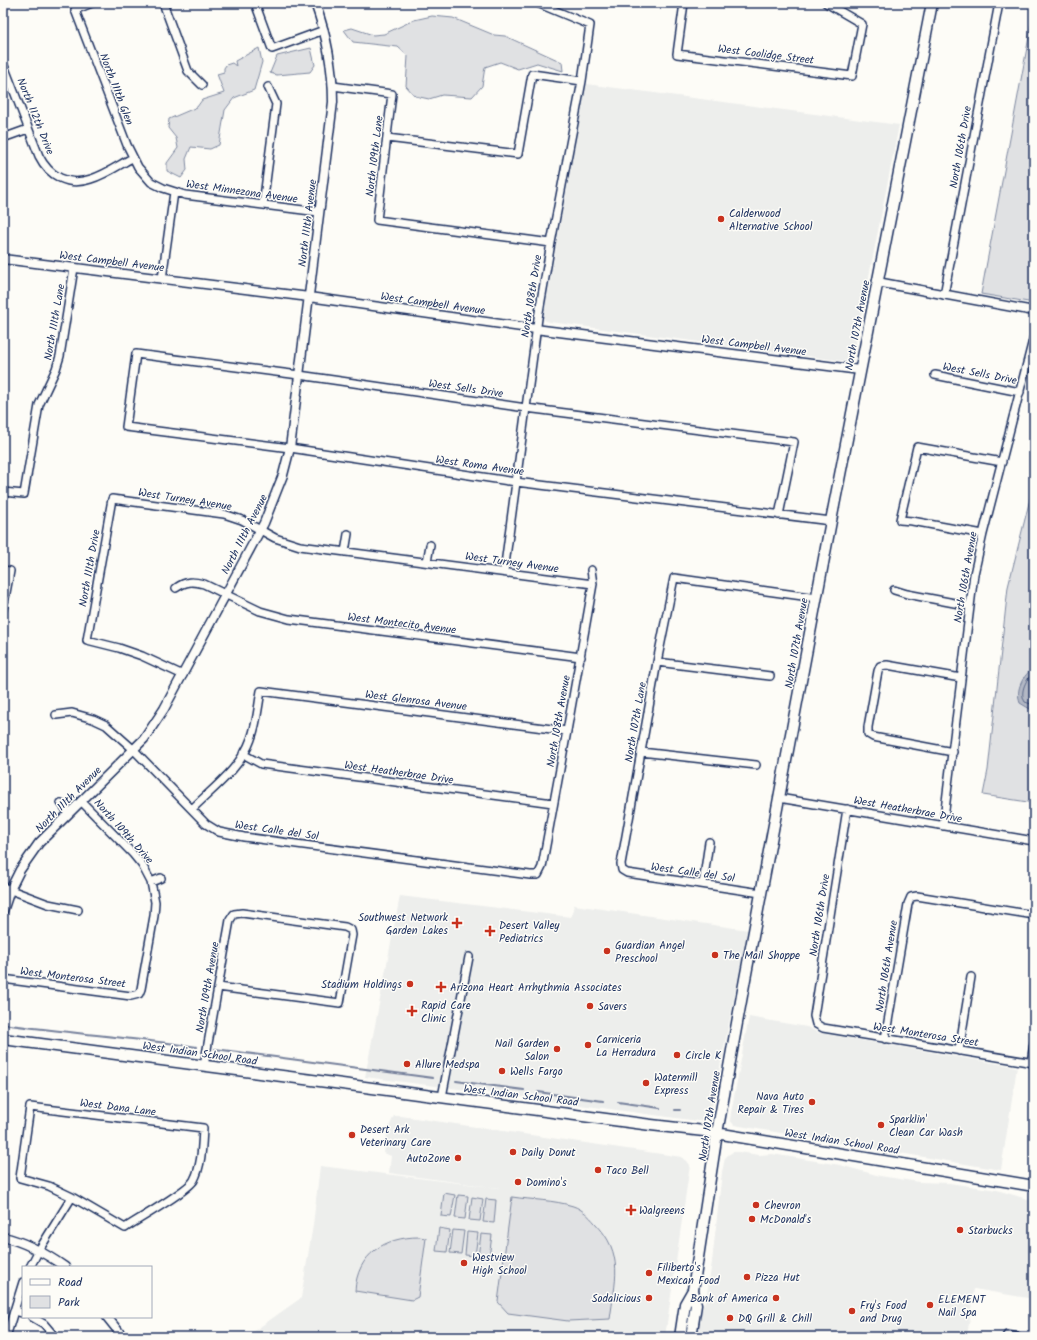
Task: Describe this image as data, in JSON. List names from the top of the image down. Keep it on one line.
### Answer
{"streets":{"main road":["North 107th Avenue","West Indian School Road"],"street":["West Coolidge Street","North 111th Glen","North 112th Drive","North 106th Drive","North 109th Lane","West Minnezona Avenue","North 111th Avenue","West Campbell Avenue","North 108th Drive","North 111th Lane","West Sells Drive","West Roma Avenue","West Turney Avenue","North 111th Drive","North 106th Avenue","West Montecito Avenue","West Glenrosa Avenue","North 108th Avenue","North 107th Lane","West Heatherbrae Drive","West Calle del Sol","North 109th Drive","West Monterosa Street","North 109th Avenue","West Dana Lane"]},"crossings":[["North 111th Glen","North 112th Drive"],["North 111th Glen","West Minnezona Avenue"],["North 106th Drive","West Heatherbrae Drive"],["North 106th Drive","West Monterosa Street"],["North 109th Lane","North 111th Avenue"],["North 109th Lane","North 108th Drive"],["West Minnezona Avenue","North 111th Avenue"],["North 111th Avenue","West Campbell Avenue"],["North 111th Avenue","West Sells Drive"],["North 111th Avenue","West Roma Avenue"],["North 111th Avenue","West Turney Avenue"],["North 111th Avenue","North 111th Drive"],["North 111th Avenue","West Montecito Avenue"],["North 111th Avenue","West Calle del Sol"],["North 111th Avenue","North 109th Drive"],["West Campbell Avenue","North 108th Drive"],["West Campbell Avenue","North 111th Lane"],["West Campbell Avenue","North 107th Avenue"],["North 108th Drive","West Sells Drive"],["North 108th Drive","West Roma Avenue"],["North 108th Drive","West Turney Avenue"],["North 107th Avenue","West Roma Avenue"],["North 107th Avenue","North 107th Lane"],["North 107th Avenue","West Heatherbrae Drive"],["North 107th Avenue","West Calle del Sol"],["North 107th Avenue","West Indian School Road"],["West Sells Drive","West Roma Avenue"],["West Sells Drive","North 106th Avenue"],["West Turney Avenue","North 111th Drive"],["West Turney Avenue","North 108th Avenue"],["North 106th Avenue","West Heatherbrae Drive"],["North 106th Avenue","West Monterosa Street"],["West Montecito Avenue","North 108th Avenue"],["West Glenrosa Avenue","North 108th Avenue"],["West Glenrosa Avenue","West Heatherbrae Drive"],["North 108th Avenue","West Heatherbrae Drive"],["North 108th Avenue","West Calle del Sol"],["North 107th Lane","West Calle del Sol"],["North 109th Drive","West Monterosa Street"],["North 109th Avenue","West Indian School Road"]],"places":{"other":["Calderwood Alternative School","Guardian Angel Preschool","The Mail Shoppe","Stadium Holdings","Savers","Carniceria La Herradura","Nail Garden Salon","Circle K","Allure Medspa","Wells Fargo","Watermill Express","Nava Auto Repair & Tires","Sparklin' Clean Car Wash","Desert Ark Veterinary Care","Daily Donut","AutoZone","Taco Bell","Domino's","Chevron","McDonald's","Starbucks","Westview High School","Filiberto's Mexican Food","Pizza Hut","Sodalicious","Bank of America","ELEMENT Nail Spa","Fry's Food and Drug","DQ Grill & Chill"],"health":["Southwest Network Garden Lakes","Desert Valley Pediatrics","Arizona Heart Arrhythmia Associates","Rapid Care Clinic","Walgreens"]},"legend":["Road","Park"]}
